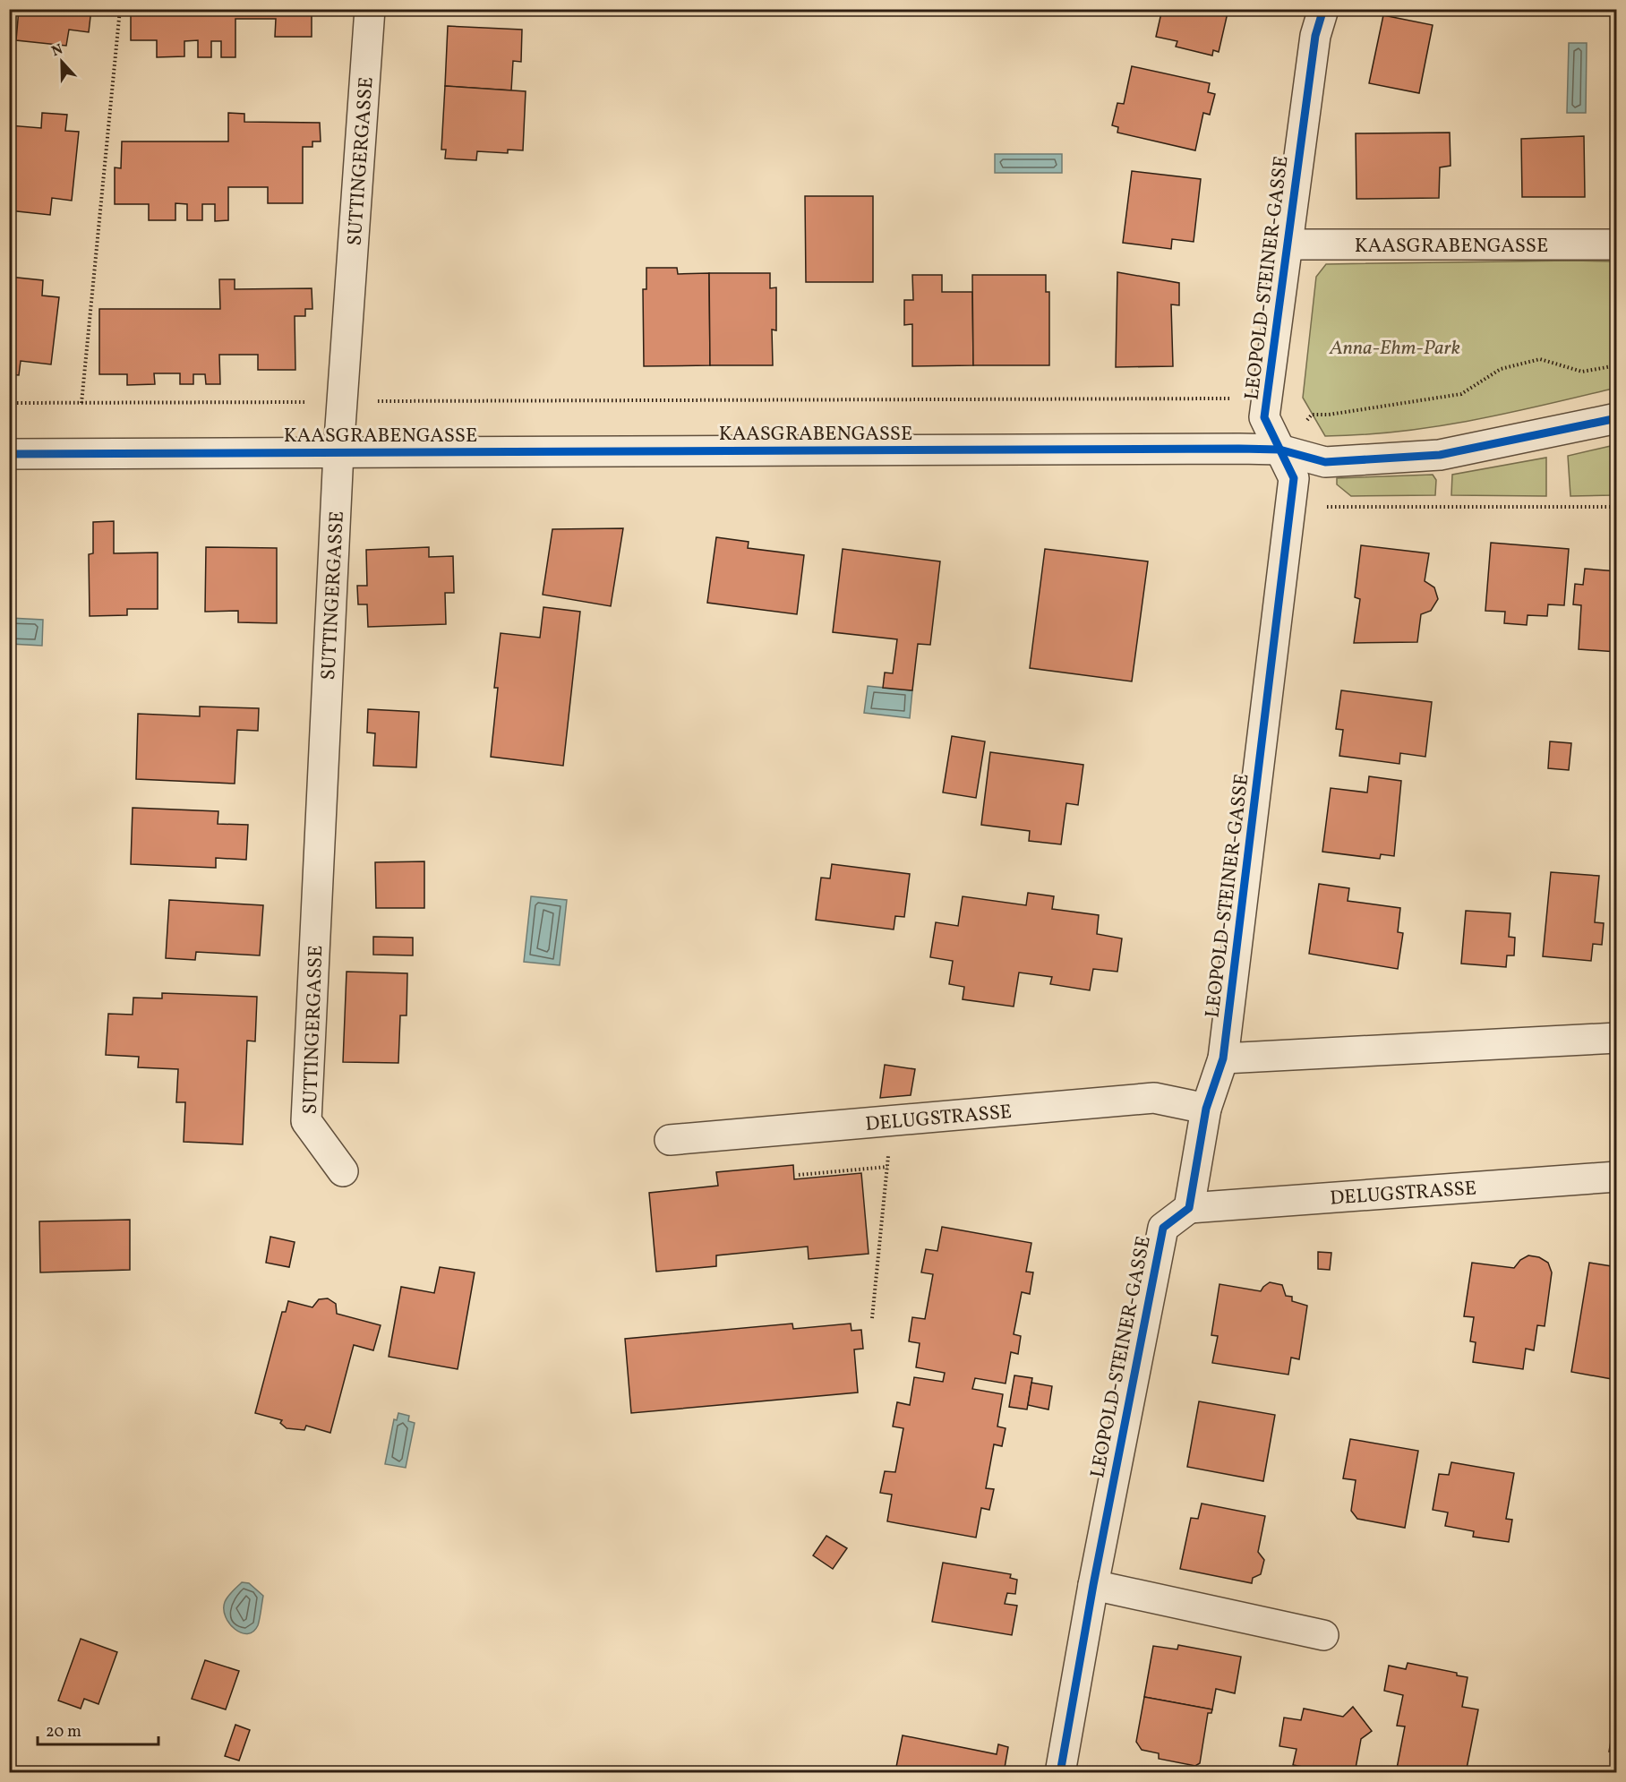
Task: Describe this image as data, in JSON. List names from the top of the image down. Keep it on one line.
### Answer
{"streets":{"street":["SUTTINGERGASSE","KAASGRABENGASSE","LEOPOLD-STEINER-GASSE","DELUGSTRASSE"]},"crossings":[["SUTTINGERGASSE","KAASGRABENGASSE"],["KAASGRABENGASSE","LEOPOLD-STEINER-GASSE"],["LEOPOLD-STEINER-GASSE","DELUGSTRASSE"]],"parks":["Anna-Ehm-Park"],"scale_bar":"20 m","north":"top"}
